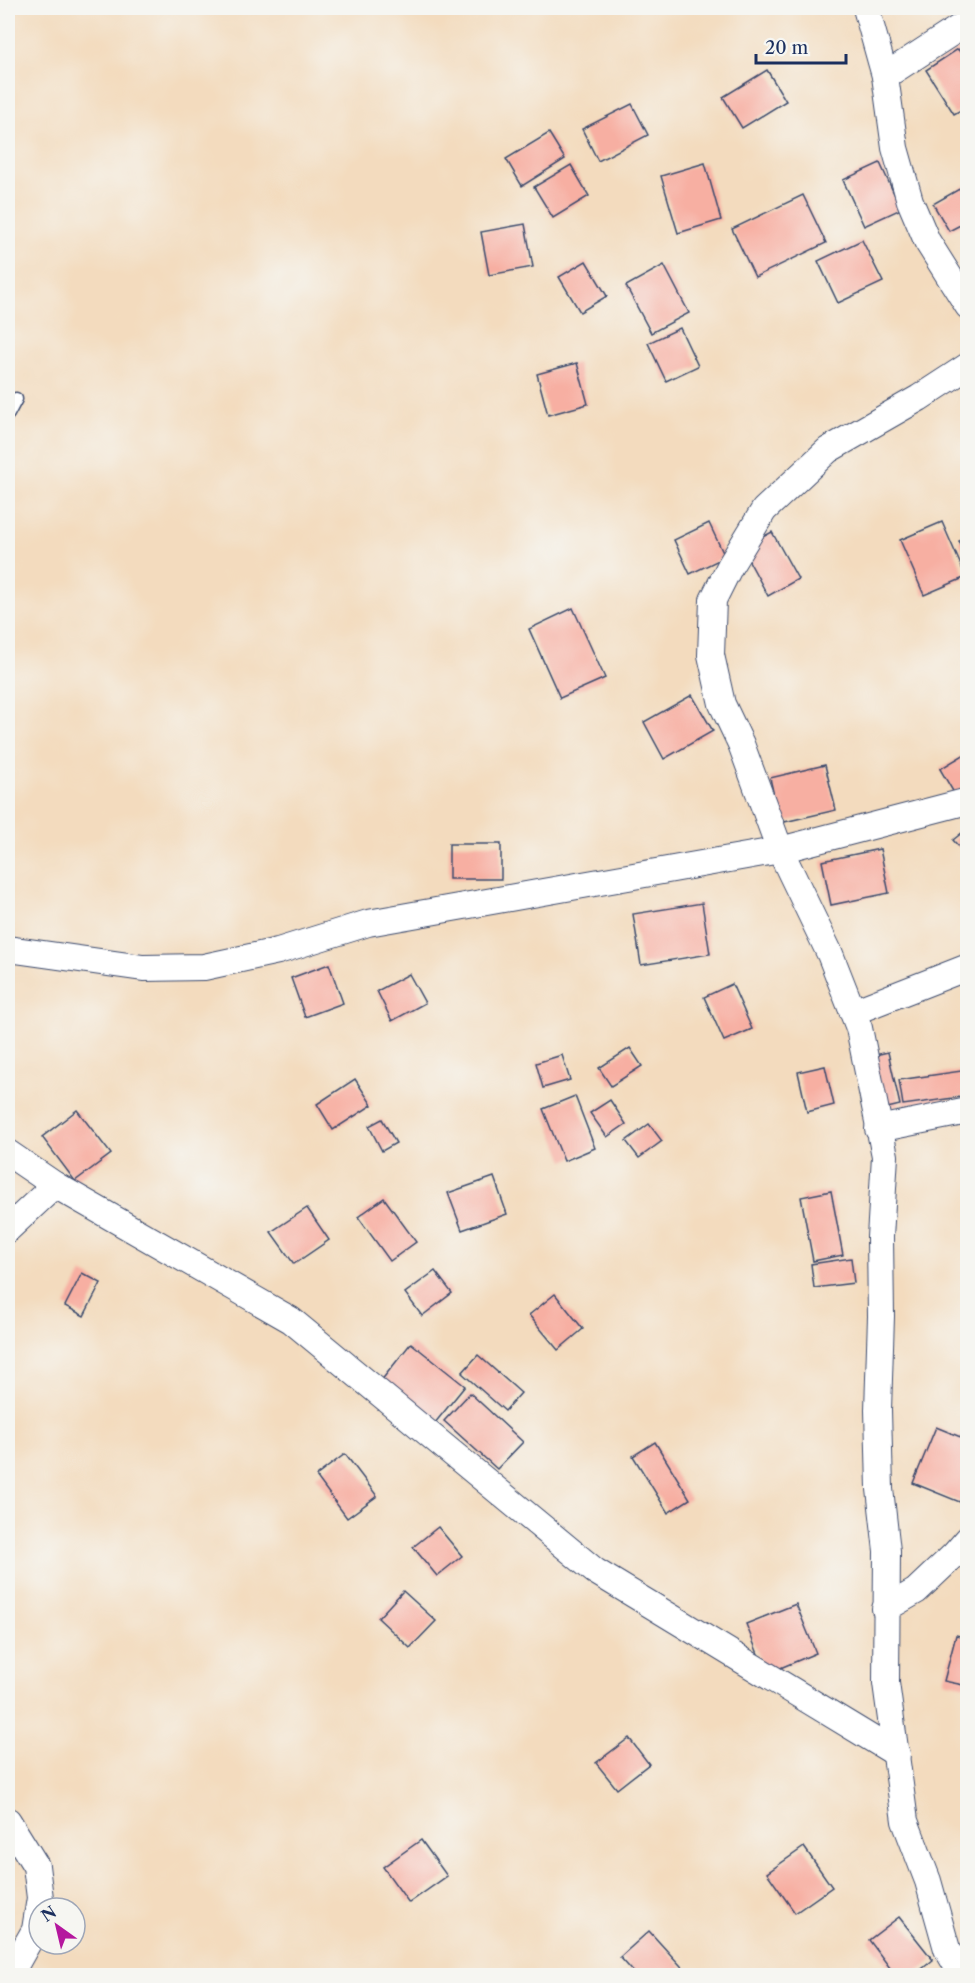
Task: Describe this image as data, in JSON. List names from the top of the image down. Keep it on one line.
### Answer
{"scale_bar":"20 m","north":"top left"}
